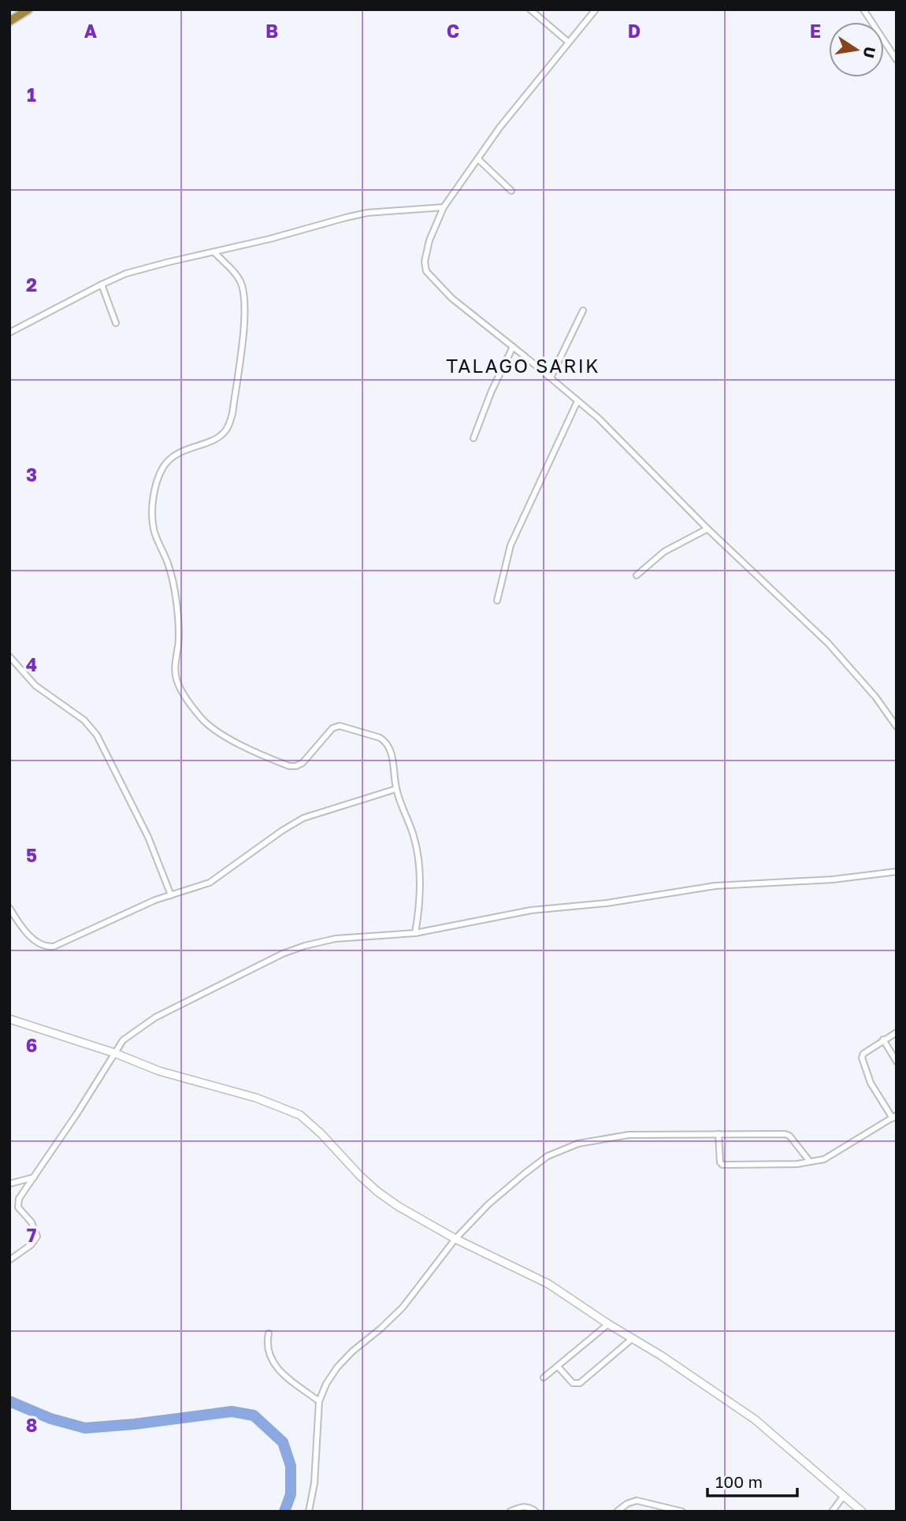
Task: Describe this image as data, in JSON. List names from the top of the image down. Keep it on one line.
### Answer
{"districts":["TALAGO SARIK"],"scale_bar":"100 m","north":"right","grid":{"columns":["A","B","C","D","E"],"rows":["1","2","3","4","5","6","7","8"]}}
